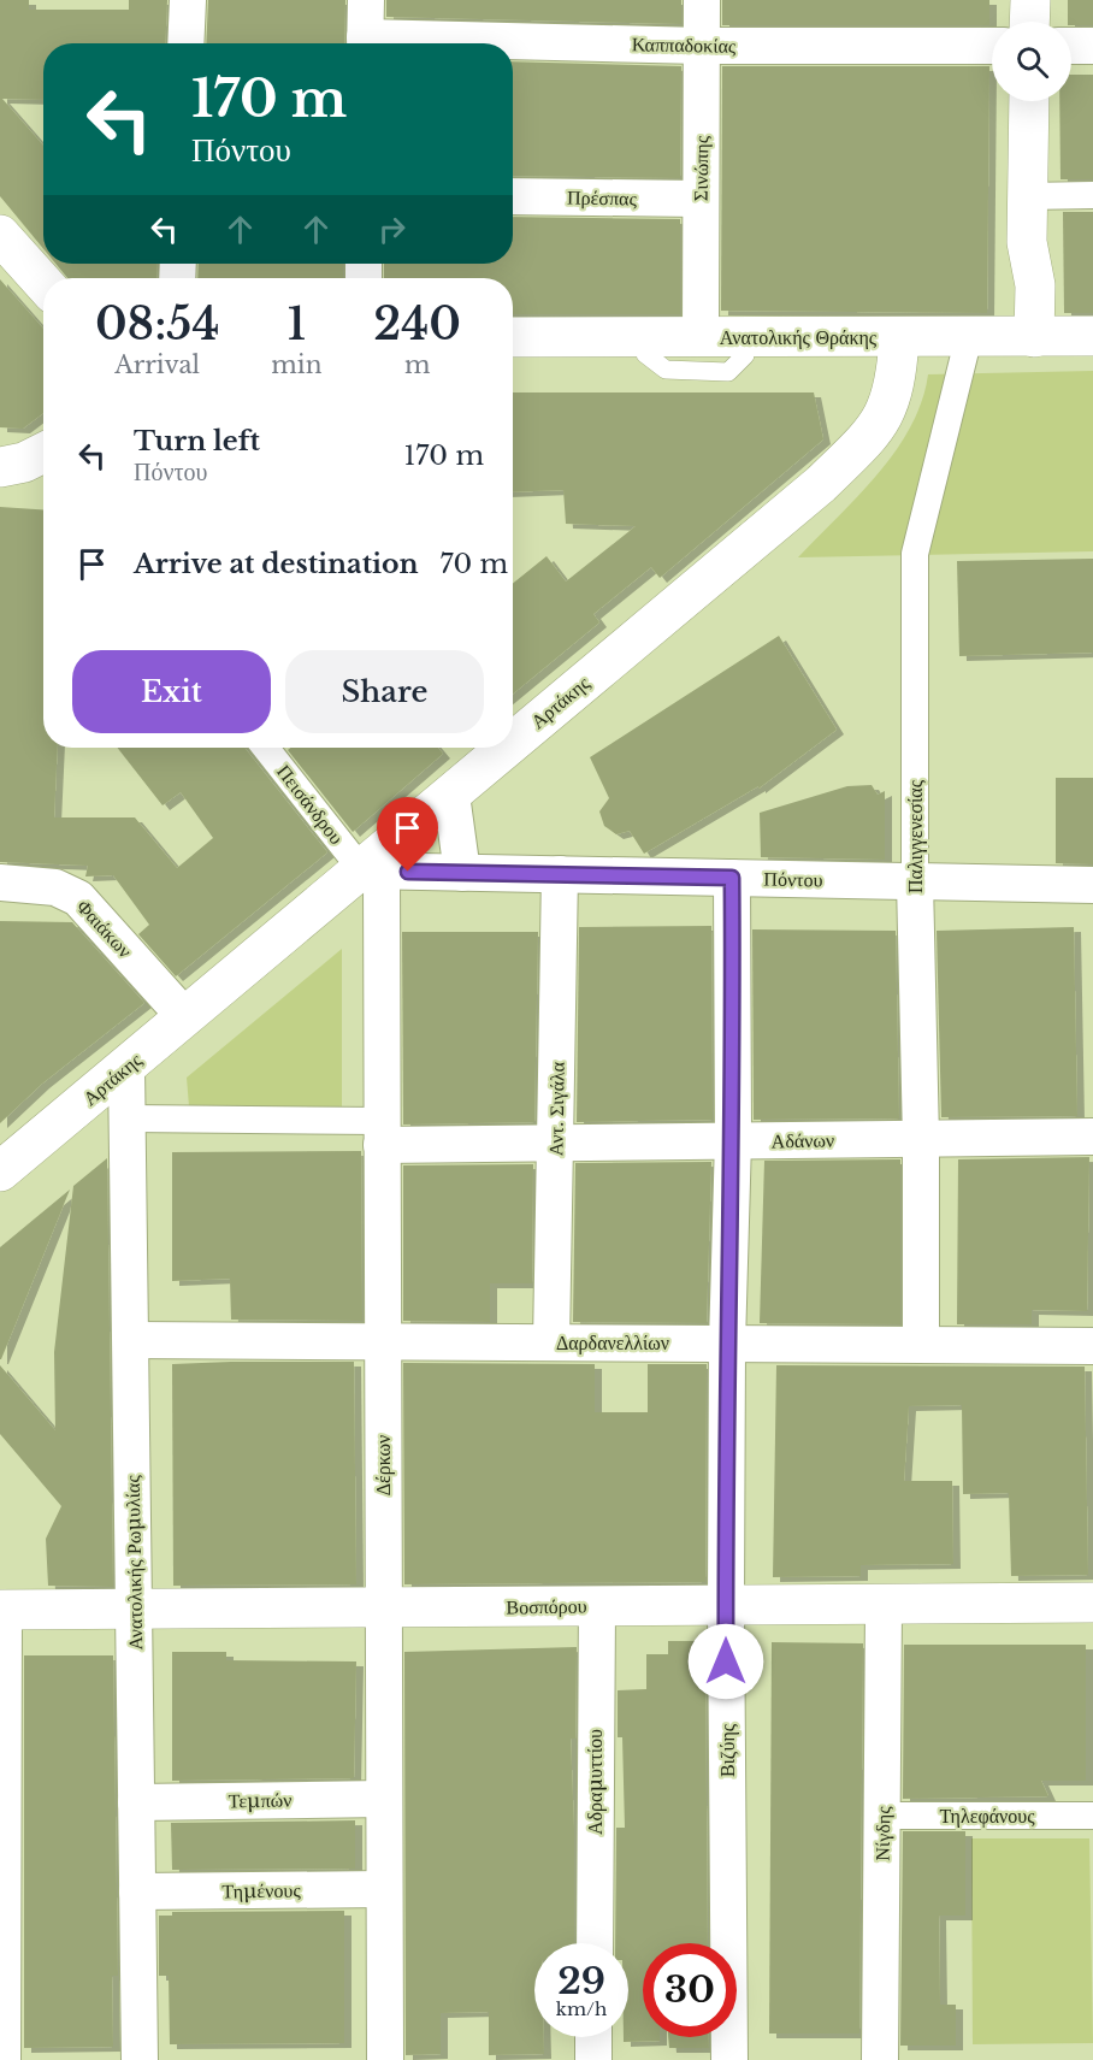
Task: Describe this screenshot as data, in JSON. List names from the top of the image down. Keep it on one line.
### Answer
{"streets":{"street":["Καππαδοκίας","Σινώπης","Πρέσπας","Ανατολικής Θράκης","Αρτάκης","Πεισάνδρου","Παλιγγενεσίας","Πόντου","Φαιάκων","Αντ. Σιγάλα","Αδάνων","Δαρδανελλίων","Δέρκων","Ανατολικής Ρωμυλίας","Βοσπόρου","Βιζύης","Αδραμυττίου","Τεμπών","Τηλεφάνους","Νίγδης","Τημένους"]},"crossings":[["Καππαδοκίας","Σινώπης"],["Σινώπης","Πρέσπας"],["Σινώπης","Ανατολικής Θράκης"],["Ανατολικής Θράκης","Αρτάκης"],["Ανατολικής Θράκης","Παλιγγενεσίας"],["Αρτάκης","Πεισάνδρου"],["Αρτάκης","Πόντου"],["Αρτάκης","Φαιάκων"],["Αρτάκης","Δέρκων"],["Αρτάκης","Ανατολικής Ρωμυλίας"],["Πεισάνδρου","Πόντου"],["Πεισάνδρου","Δέρκων"],["Παλιγγενεσίας","Πόντου"],["Παλιγγενεσίας","Αδάνων"],["Παλιγγενεσίας","Δαρδανελλίων"],["Πόντου","Αντ. Σιγάλα"],["Πόντου","Δέρκων"],["Πόντου","Βιζύης"],["Αντ. Σιγάλα","Αδάνων"],["Αντ. Σιγάλα","Δαρδανελλίων"],["Αδάνων","Δέρκων"],["Αδάνων","Βιζύης"],["Δαρδανελλίων","Δέρκων"],["Δαρδανελλίων","Ανατολικής Ρωμυλίας"],["Δαρδανελλίων","Βιζύης"],["Δέρκων","Βοσπόρου"],["Δέρκων","Τεμπών"],["Δέρκων","Τημένους"],["Ανατολικής Ρωμυλίας","Βοσπόρου"],["Ανατολικής Ρωμυλίας","Τεμπών"],["Ανατολικής Ρωμυλίας","Τημένους"],["Βοσπόρου","Βιζύης"],["Βοσπόρου","Αδραμυττίου"],["Βοσπόρου","Νίγδης"],["Τηλεφάνους","Νίγδης"]],"page":{"turn":["170 m","Πόντου"],"eta":["08:54","Arrival","1","min","240","m"],"list":[{"name":"Turn left","note":"Πόντου","value":"170 m"},{"name":"Arrive at destination","value":"70 m"}],"buttons":["Exit","Share"],"speed":"29 km/h","limit":"30"}}
